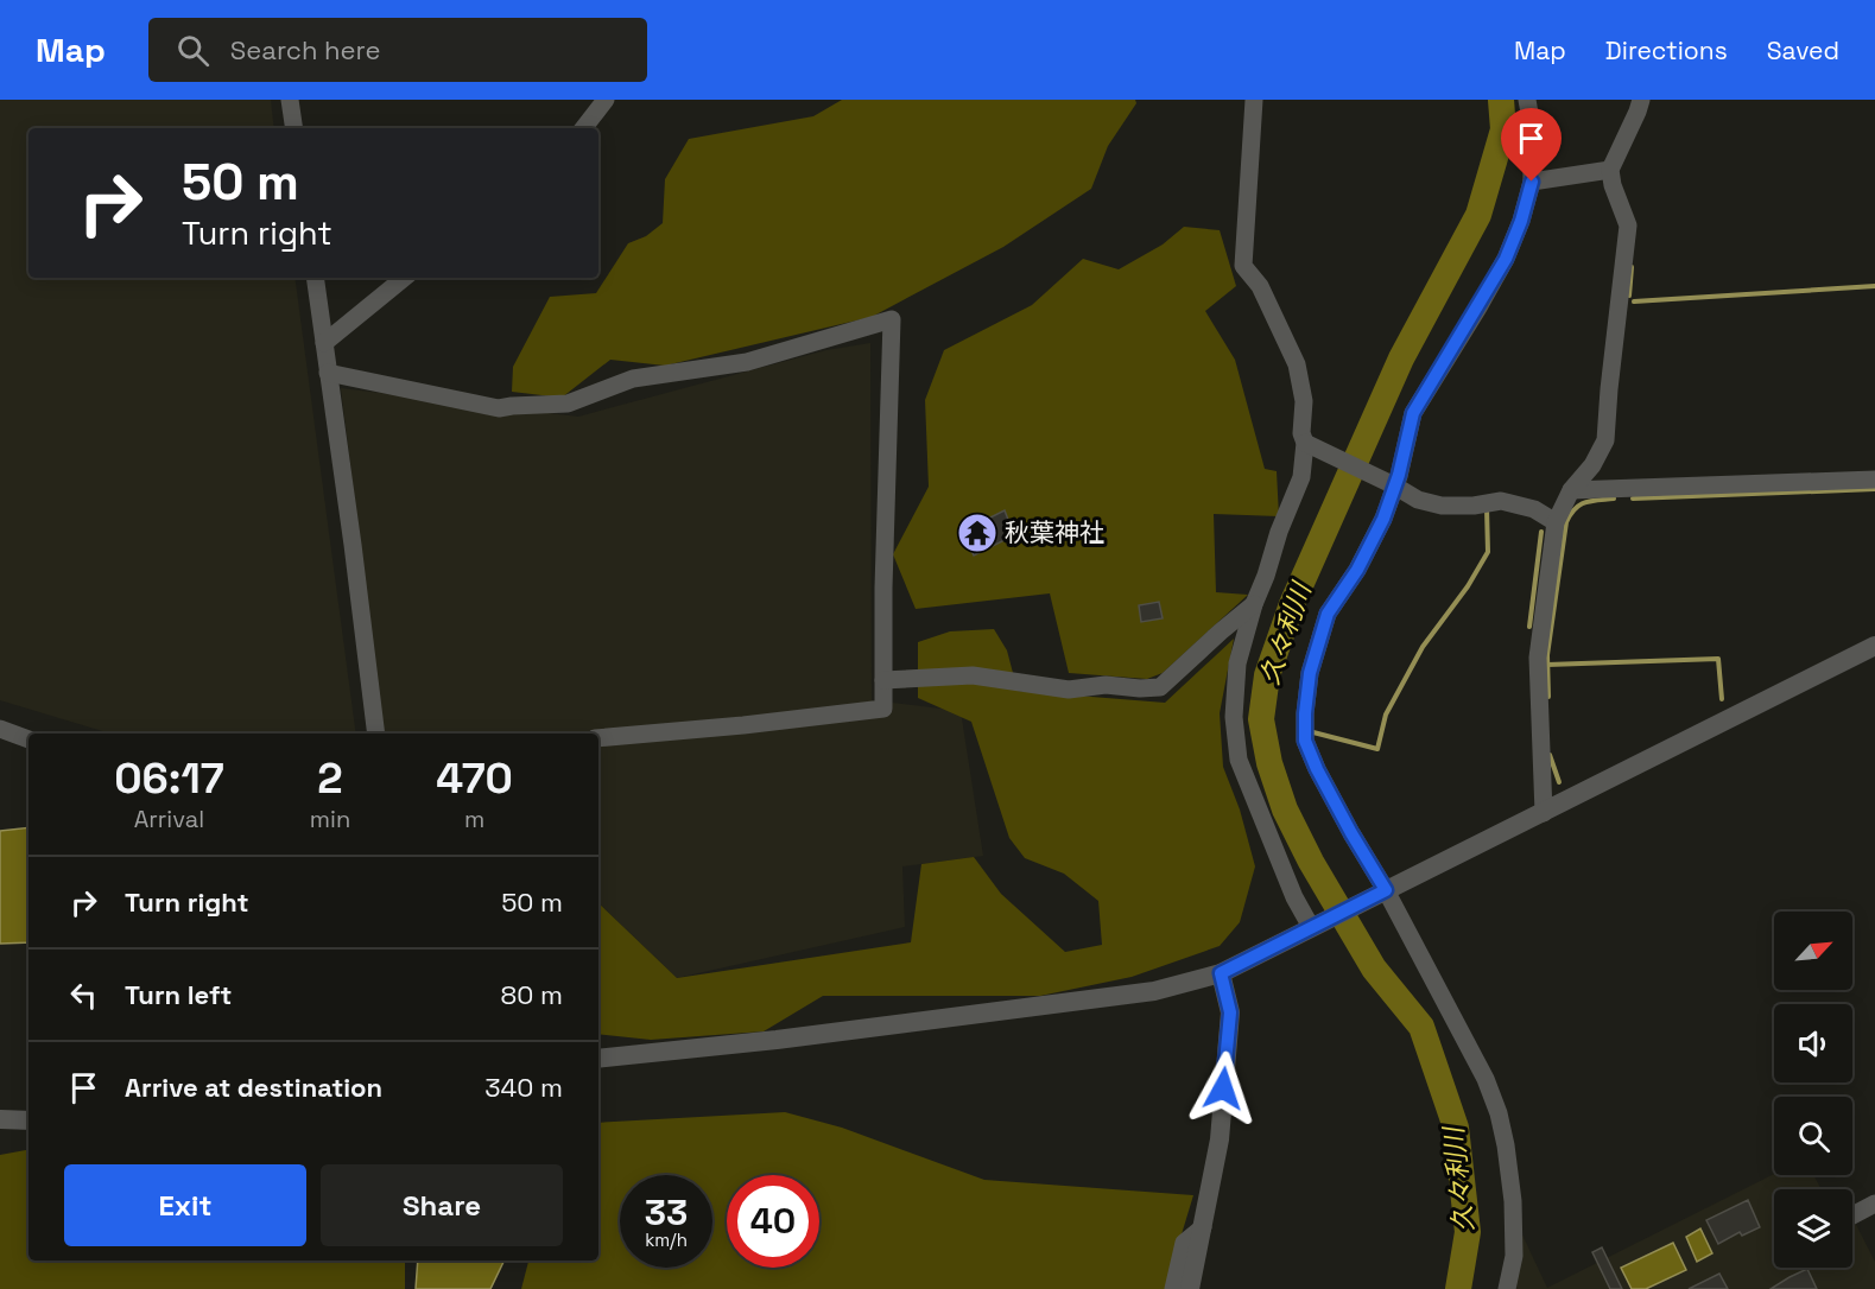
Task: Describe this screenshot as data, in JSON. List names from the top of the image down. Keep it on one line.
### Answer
{"water":["久々利川"],"places":{"temple":["秋葉神社"]},"north":"top right","page":{"header":"Map","search":"Search here","nav":["Map","Directions","Saved"],"turn":["50 m","Turn right"],"eta":["06:17","Arrival","2","min","470","m"],"list":[{"name":"Turn right","value":"50 m"},{"name":"Turn left","value":"80 m"},{"name":"Arrive at destination","value":"340 m"}],"buttons":["Exit","Share"],"speed":"33 km/h","limit":"40"}}
